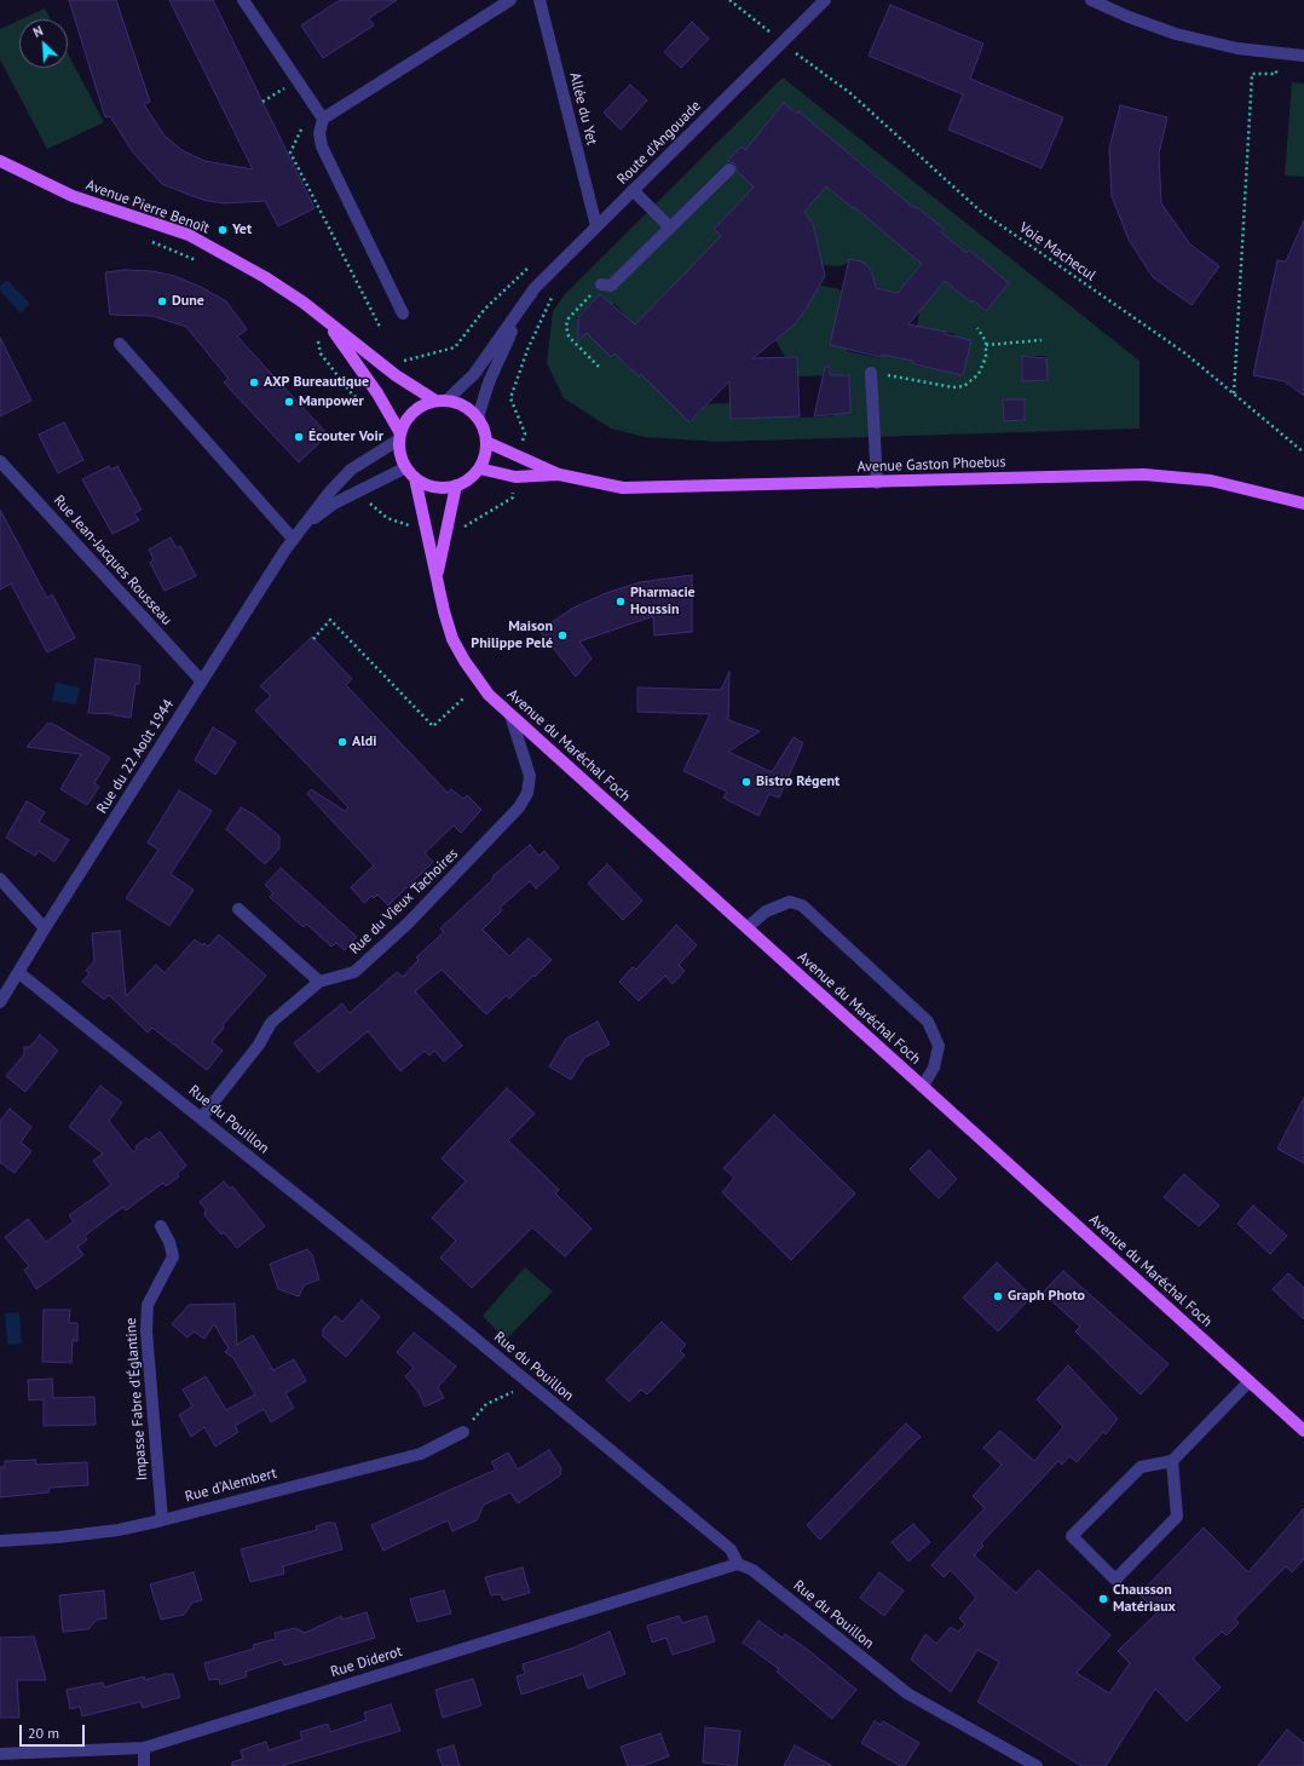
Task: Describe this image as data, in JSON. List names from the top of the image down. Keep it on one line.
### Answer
{"streets":{"main road":["Avenue Pierre Benoît","Avenue Gaston Phoebus","Avenue du Maréchal Foch"],"street":["Allée du Yet","Route d'Angouade","Rue Jean-Jacques Rousseau","Rue du 22 Août 1944","Rue du Vieux Tachoires","Rue du Pouillon","Impasse Fabre d'Églantine","Rue d'Alembert","Rue Diderot"],"path":["Voie Machecul"]},"crossings":[["Allée du Yet","Route d'Angouade"],["Route d'Angouade","Avenue Pierre Benoît"],["Route d'Angouade","Avenue Gaston Phoebus"],["Route d'Angouade","Avenue du Maréchal Foch"],["Route d'Angouade","Rue du 22 Août 1944"],["Avenue Pierre Benoît","Avenue Gaston Phoebus"],["Avenue Pierre Benoît","Avenue du Maréchal Foch"],["Avenue Pierre Benoît","Rue du 22 Août 1944"],["Avenue Gaston Phoebus","Avenue du Maréchal Foch"],["Avenue Gaston Phoebus","Rue du 22 Août 1944"],["Rue Jean-Jacques Rousseau","Rue du 22 Août 1944"],["Avenue du Maréchal Foch","Rue du 22 Août 1944"],["Avenue du Maréchal Foch","Rue du Vieux Tachoires"],["Rue du 22 Août 1944","Rue du Pouillon"],["Rue du Vieux Tachoires","Rue du Pouillon"],["Rue du Pouillon","Rue Diderot"],["Impasse Fabre d'Églantine","Rue d'Alembert"]],"places":["Yet","Dune","AXP Bureautique","Manpower","Écouter Voir","Pharmacie Houssin","Maison Philippe Pelé","Aldi","Bistro Régent","Graph Photo","Chausson Matériaux"],"scale_bar":"20 m","north":"top left"}
